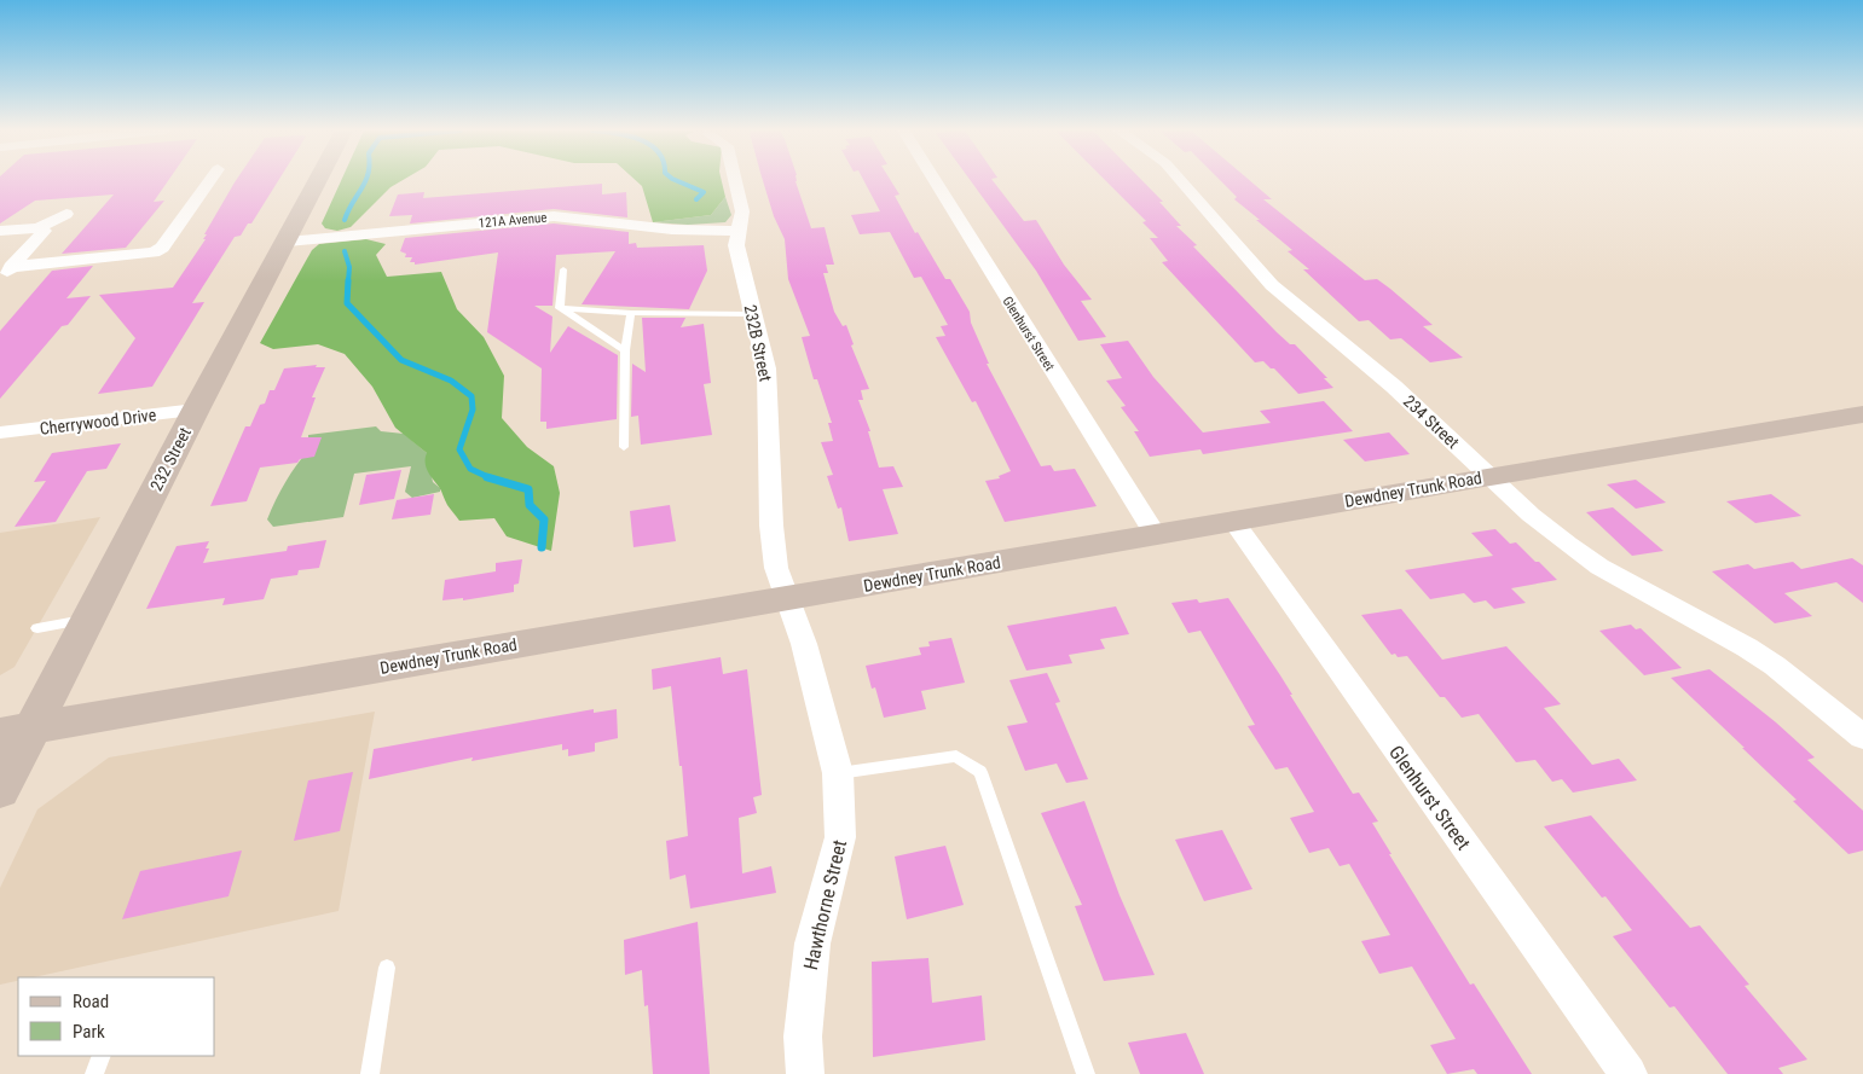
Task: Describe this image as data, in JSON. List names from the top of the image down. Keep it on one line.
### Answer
{"streets":{"main road":["232 Street","Dewdney Trunk Road"],"street":["121A Avenue","Glenhurst Street","232B Street","Cherrywood Drive","234 Street","Hawthorne Street"]},"crossings":[["121A Avenue","232B Street"],["121A Avenue","232 Street"],["Glenhurst Street","Dewdney Trunk Road"],["232B Street","Dewdney Trunk Road"],["232B Street","Hawthorne Street"],["Cherrywood Drive","232 Street"],["234 Street","Dewdney Trunk Road"],["232 Street","Dewdney Trunk Road"],["Dewdney Trunk Road","Hawthorne Street"]],"legend":["Road","Park"]}
